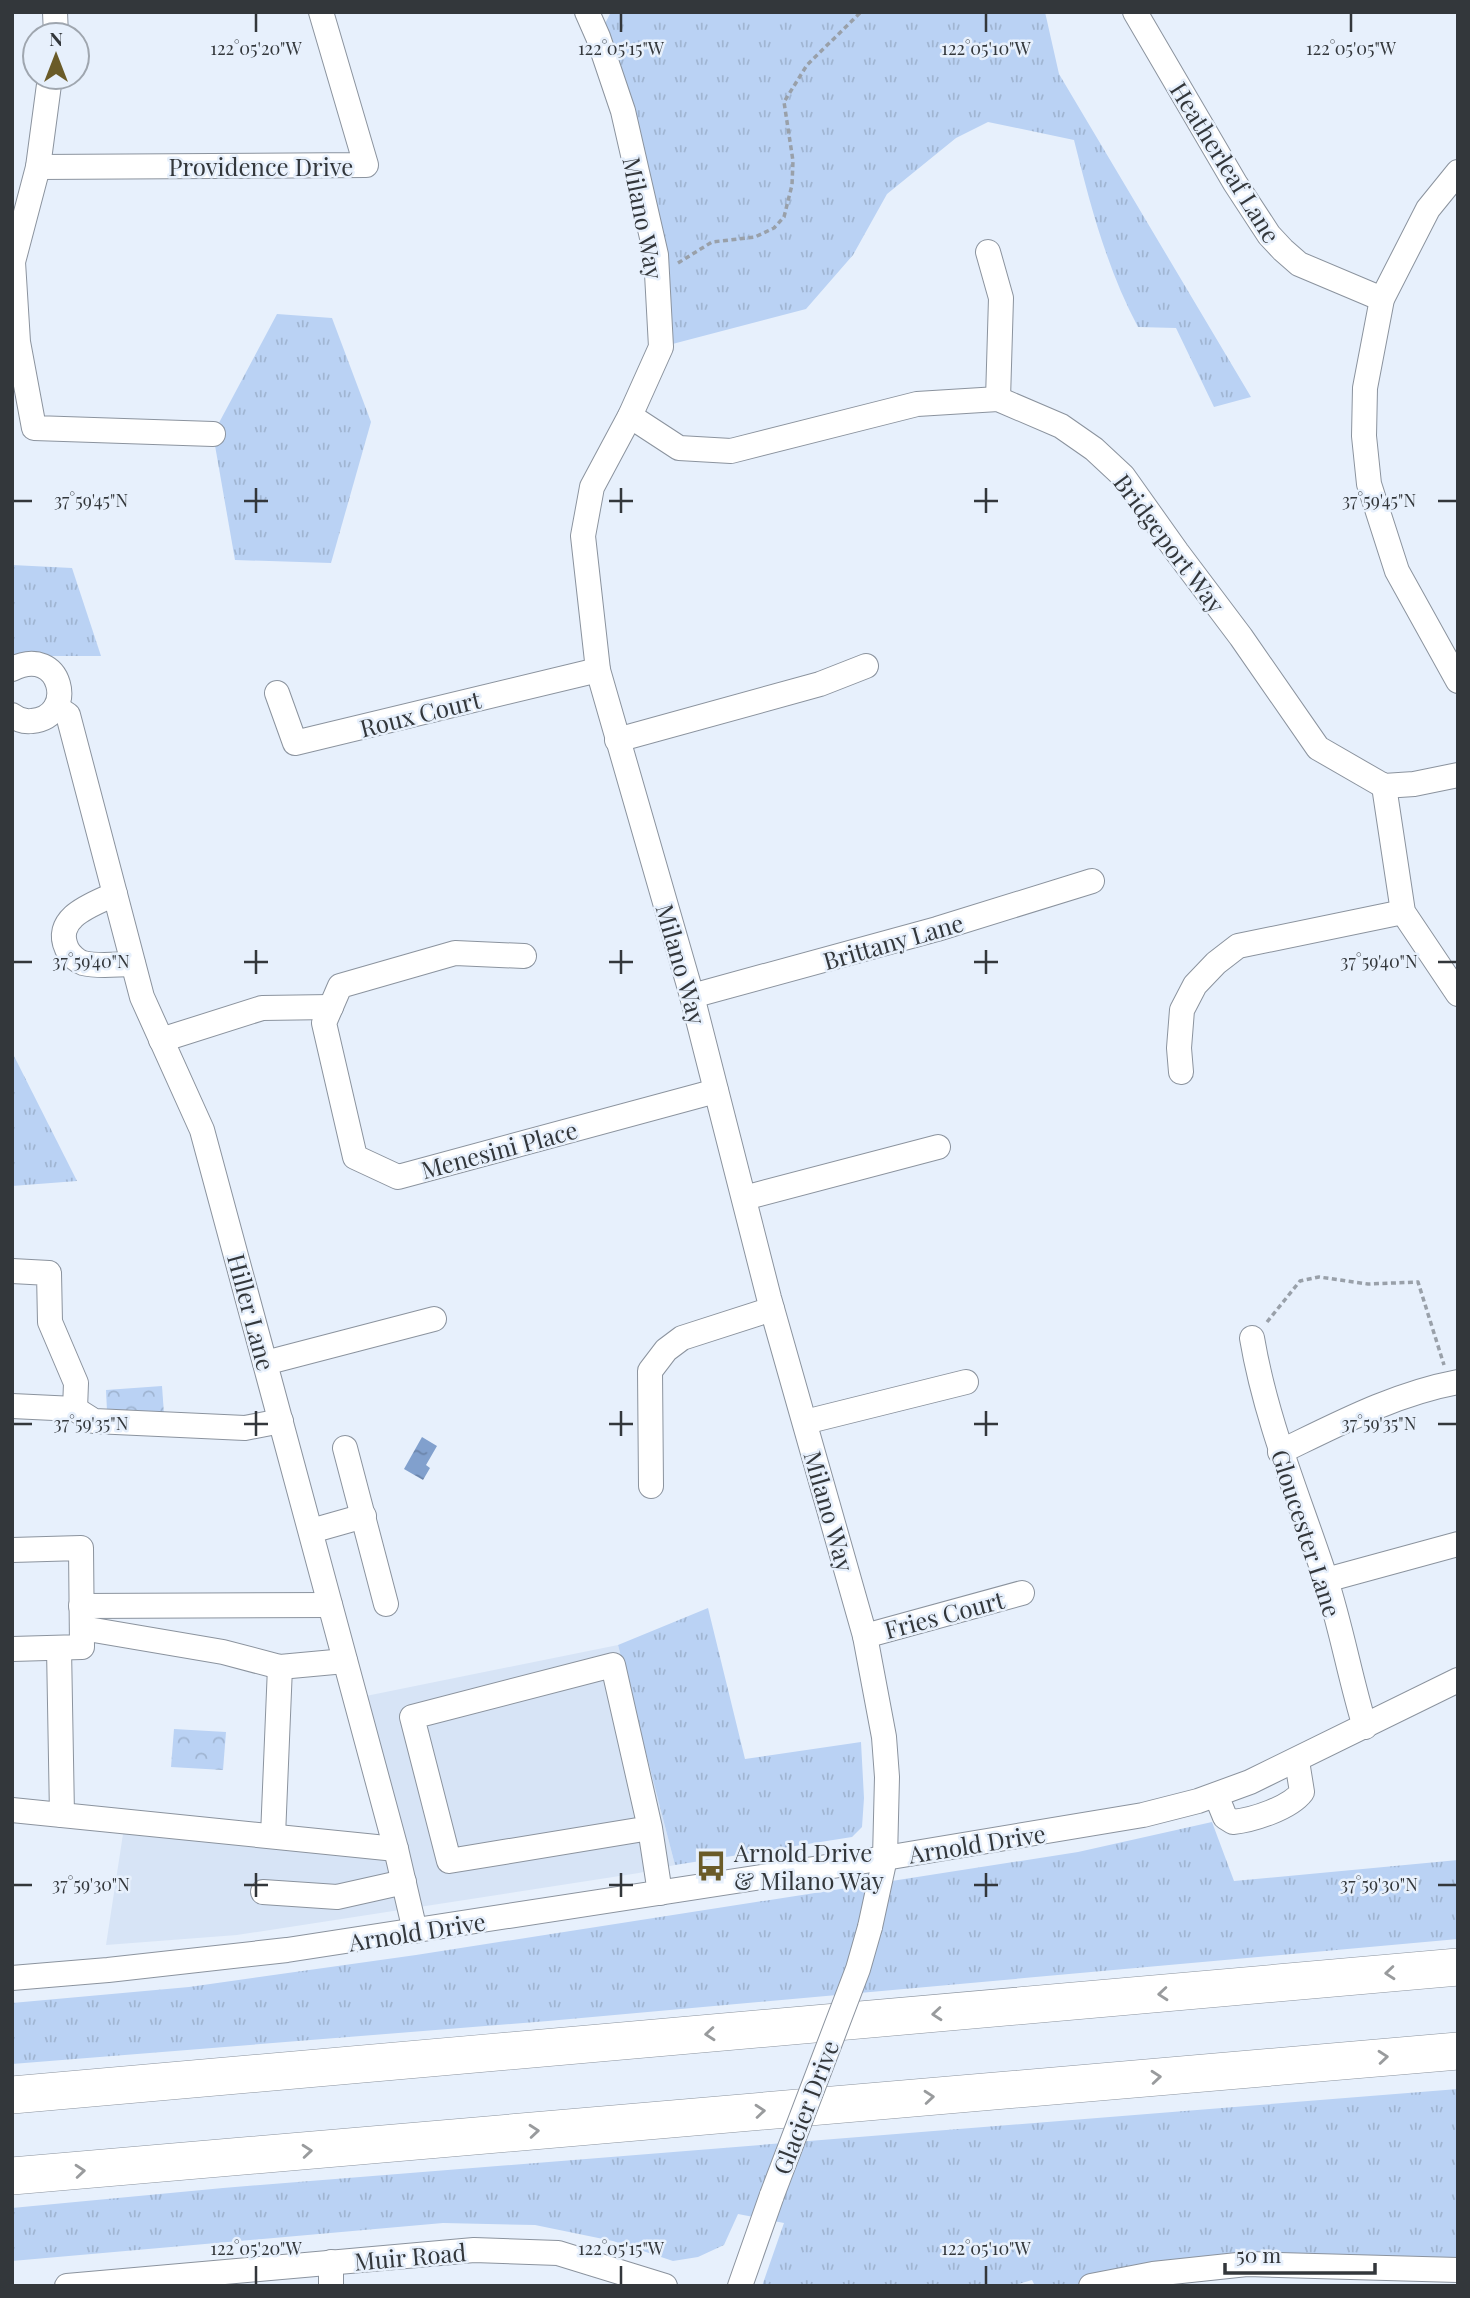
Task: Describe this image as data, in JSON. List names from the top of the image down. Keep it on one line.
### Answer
{"streets":{"street":["Heatherleaf Lane","Providence Drive","Milano Way","Bridgeport Way","Roux Court","Brittany Lane","Menesini Place","Hiller Lane","Gloucester Lane","Fries Court","Arnold Drive","Glacier Drive","Muir Road"]},"crossings":[["Milano Way","Bridgeport Way"],["Milano Way","Roux Court"],["Milano Way","Brittany Lane"],["Milano Way","Menesini Place"],["Milano Way","Fries Court"],["Milano Way","Arnold Drive"],["Milano Way","Glacier Drive"],["Hiller Lane","Arnold Drive"],["Gloucester Lane","Arnold Drive"]],"places":{"bus stop":["Arnold Drive & Milano Way"]},"scale_bar":"50 m","north":"top","coordinates":["122°05'20\"W","122°05'15\"W","122°05'10\"W","122°05'05\"W","37°59'45\"N","37°59'40\"N","37°59'35\"N","37°59'30\"N"]}
